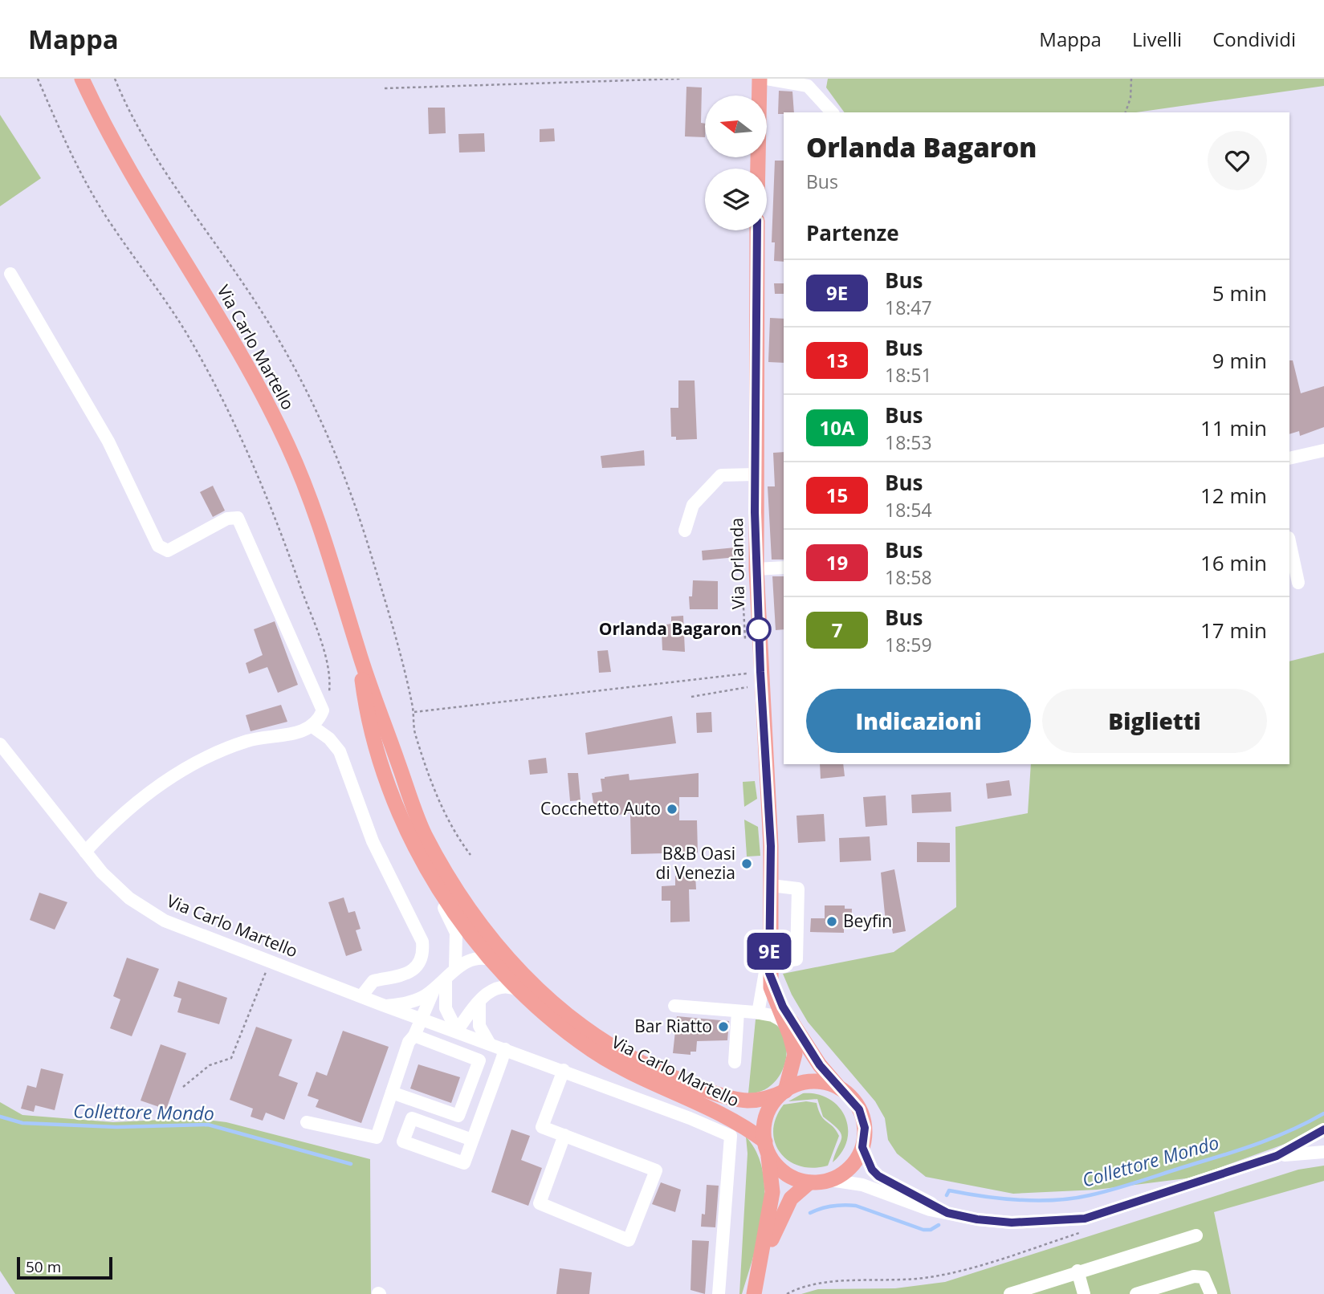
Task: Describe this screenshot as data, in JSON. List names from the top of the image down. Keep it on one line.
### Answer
{"streets":{"main road":["Via Carlo Martello","Via Orlanda"]},"crossings":[["Via Carlo Martello","Via Orlanda"]],"water":["Collettore Mondo"],"places":["Orlanda Bagaron","Cocchetto Auto","B&B Oasi di Venezia","Beyfin","Bar Riatto"],"lines":["bus line 9E"],"scale_bar":"50 m","north":"left","page":{"header":"Mappa","nav":["Mappa","Livelli","Condividi"],"on_map":"9E","heading":[["Orlanda Bagaron","Bus"],"Partenze"],"list":[{"mark":"9E","name":"Bus","note":"18:47","value":"5 min"},{"mark":"13","name":"Bus","note":"18:51","value":"9 min"},{"mark":"10A","name":"Bus","note":"18:53","value":"11 min"},{"mark":"15","name":"Bus","note":"18:54","value":"12 min"},{"mark":"19","name":"Bus","note":"18:58","value":"16 min"},{"mark":"7","name":"Bus","note":"18:59","value":"17 min"}],"buttons":["Indicazioni","Biglietti"],"scale":"50 m"}}
